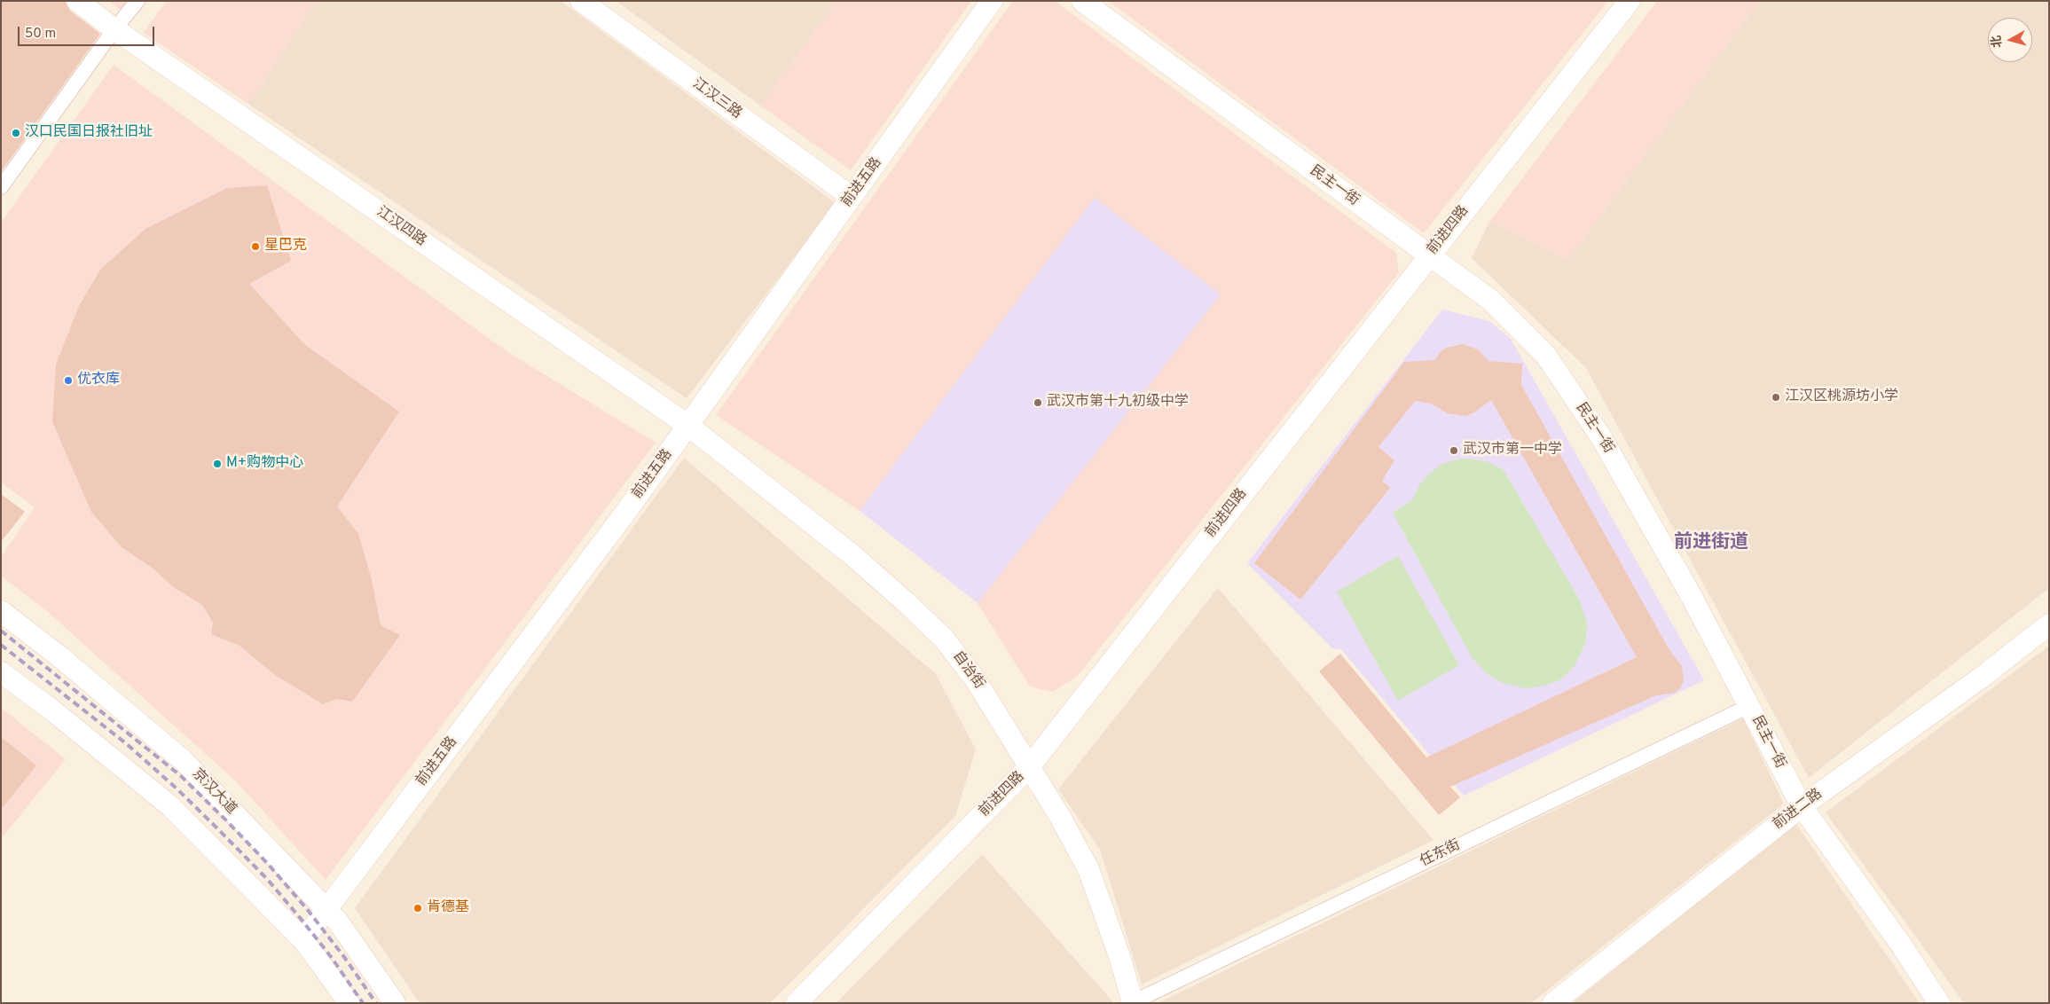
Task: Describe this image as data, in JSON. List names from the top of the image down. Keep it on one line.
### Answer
{"streets":{"street":["江汉三路","前进五路","民主一街","江汉四路","前进四路","自治街","京汉大道","前进二路","任东街"]},"crossings":[["江汉三路","前进五路"],["前进五路","江汉四路"],["前进五路","自治街"],["前进五路","京汉大道"],["民主一街","前进四路"],["民主一街","前进二路"],["民主一街","任东街"],["江汉四路","自治街"],["前进四路","自治街"],["自治街","任东街"]],"districts":["前进街道"],"places":["汉口民国日报社旧址","星巴克","优衣库","江汉区桃源坊小学","武汉市第十九初级中学","武汉市第一中学","M+购物中心","肯德基"],"scale_bar":"50 m","north":"left"}
